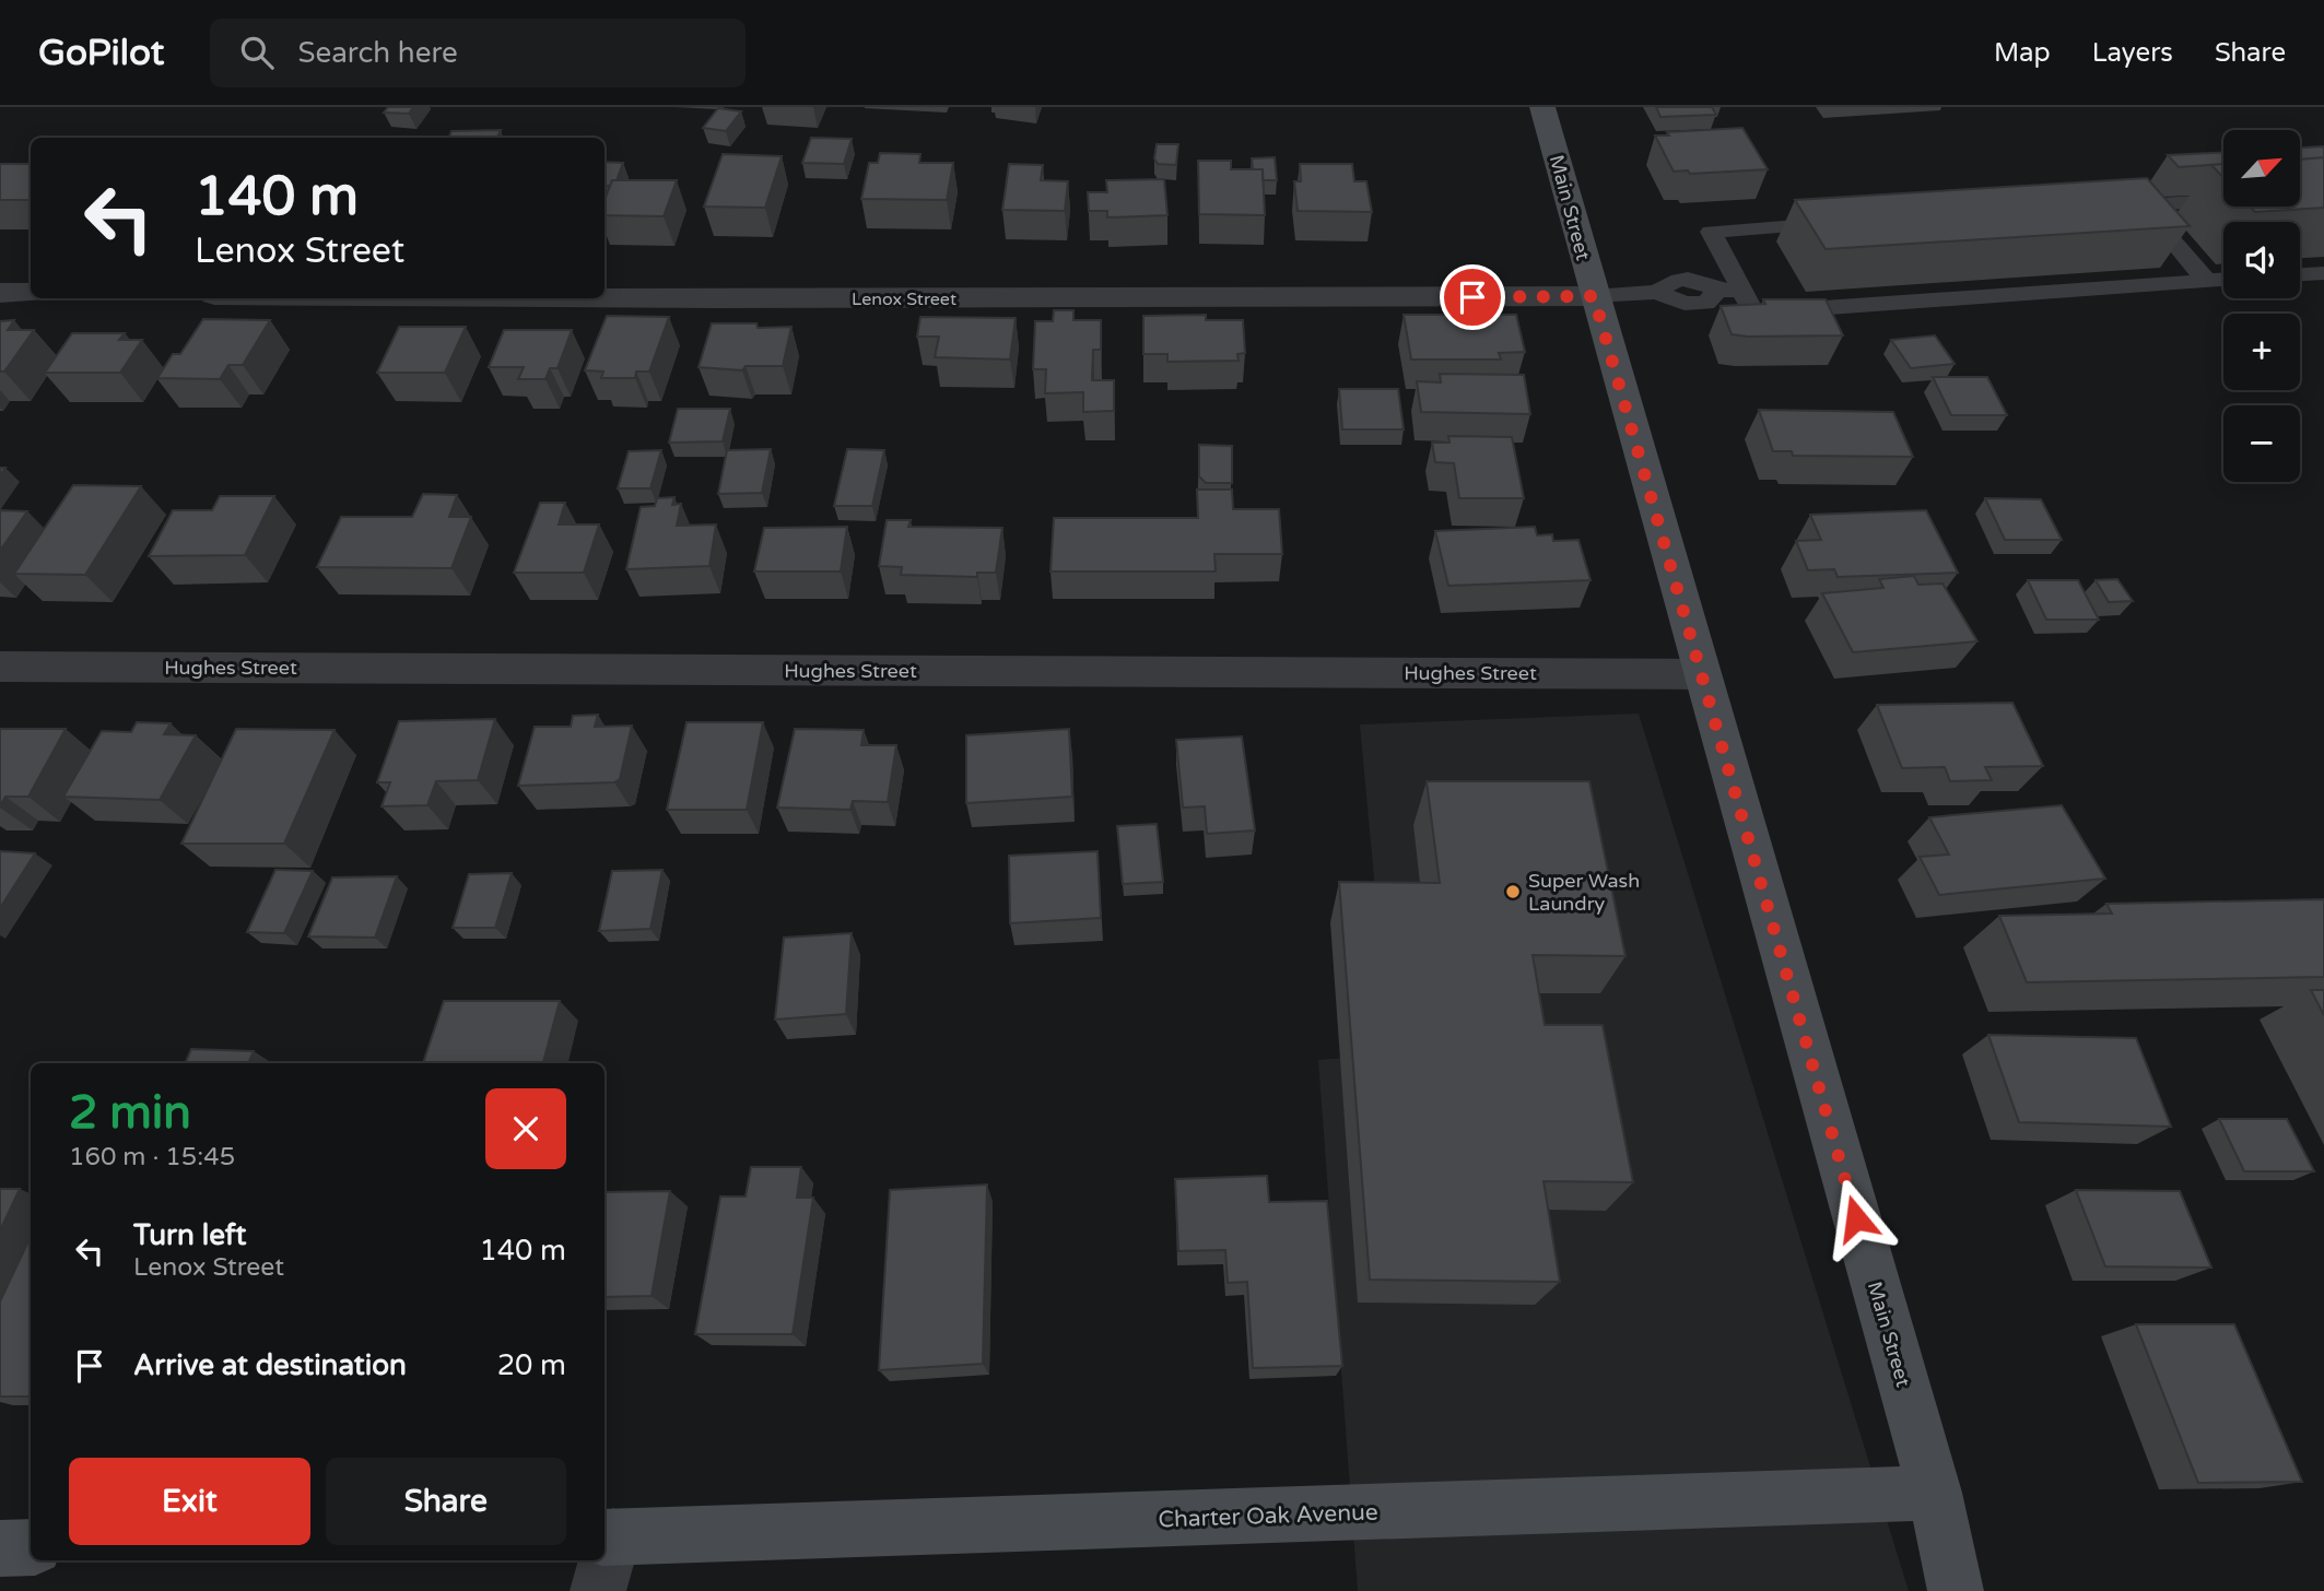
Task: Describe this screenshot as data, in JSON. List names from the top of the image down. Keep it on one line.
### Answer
{"streets":{"main road":["Main Street","Charter Oak Avenue"],"street":["Lenox Street","Hughes Street"]},"crossings":[["Main Street","Lenox Street"],["Main Street","Hughes Street"],["Main Street","Charter Oak Avenue"]],"places":["Super Wash Laundry"],"north":"top right","page":{"header":"GoPilot","search":"Search here","nav":["Map","Layers","Share"],"map_buttons":["+","−"],"turn":["140 m","Lenox Street"],"heading":["2 min","160 m · 15:45"],"list":[{"name":"Turn left","note":"Lenox Street","value":"140 m"},{"name":"Arrive at destination","value":"20 m"}],"buttons":["Exit","Share"]}}
